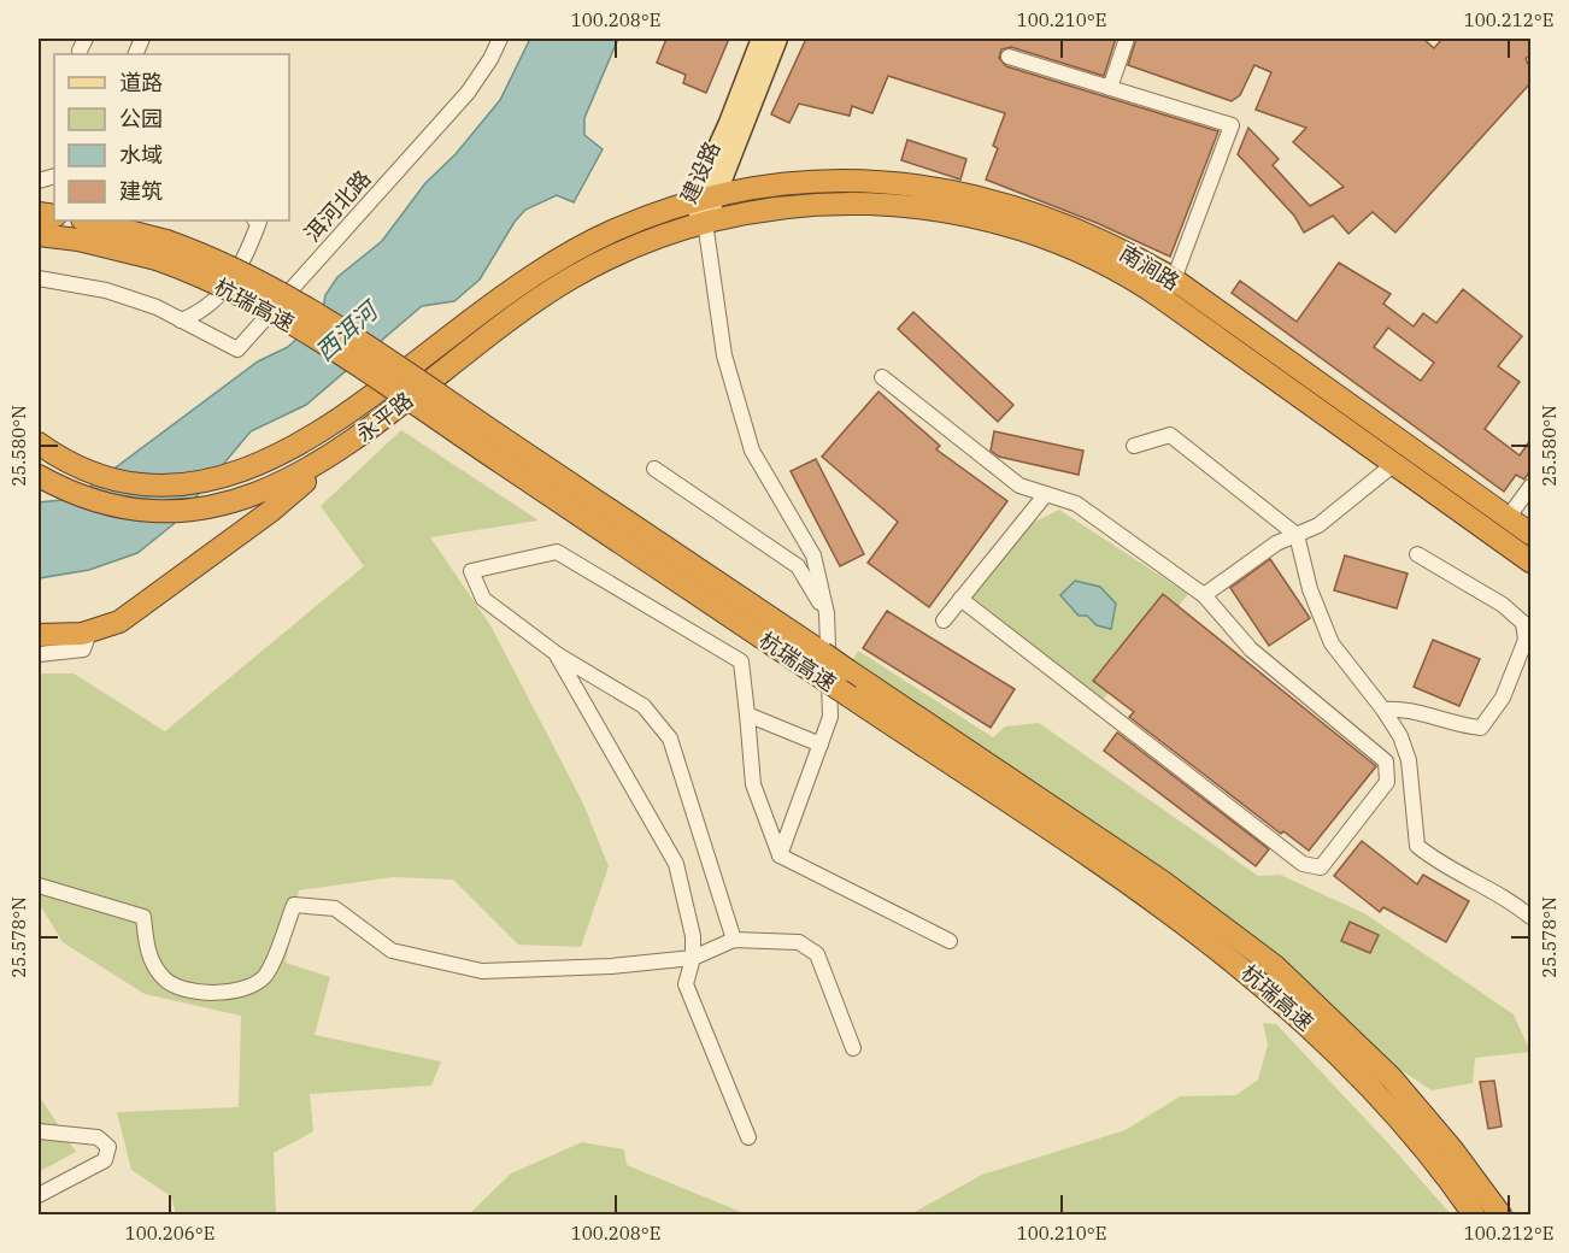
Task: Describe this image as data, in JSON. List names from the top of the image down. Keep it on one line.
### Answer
{"streets":{"highway":["南涧路","杭瑞高速","永平路"],"main road":["建设路"],"street":["洱河北路"]},"crossings":[["建设路","南涧路"],["建设路","永平路"],["南涧路","永平路"]],"water":["西洱河"],"legend":["道路","公园","水域","建筑"],"coordinates":["100.208°E","100.210°E","100.212°E","25.580°N","25.578°N","100.206°E"]}
